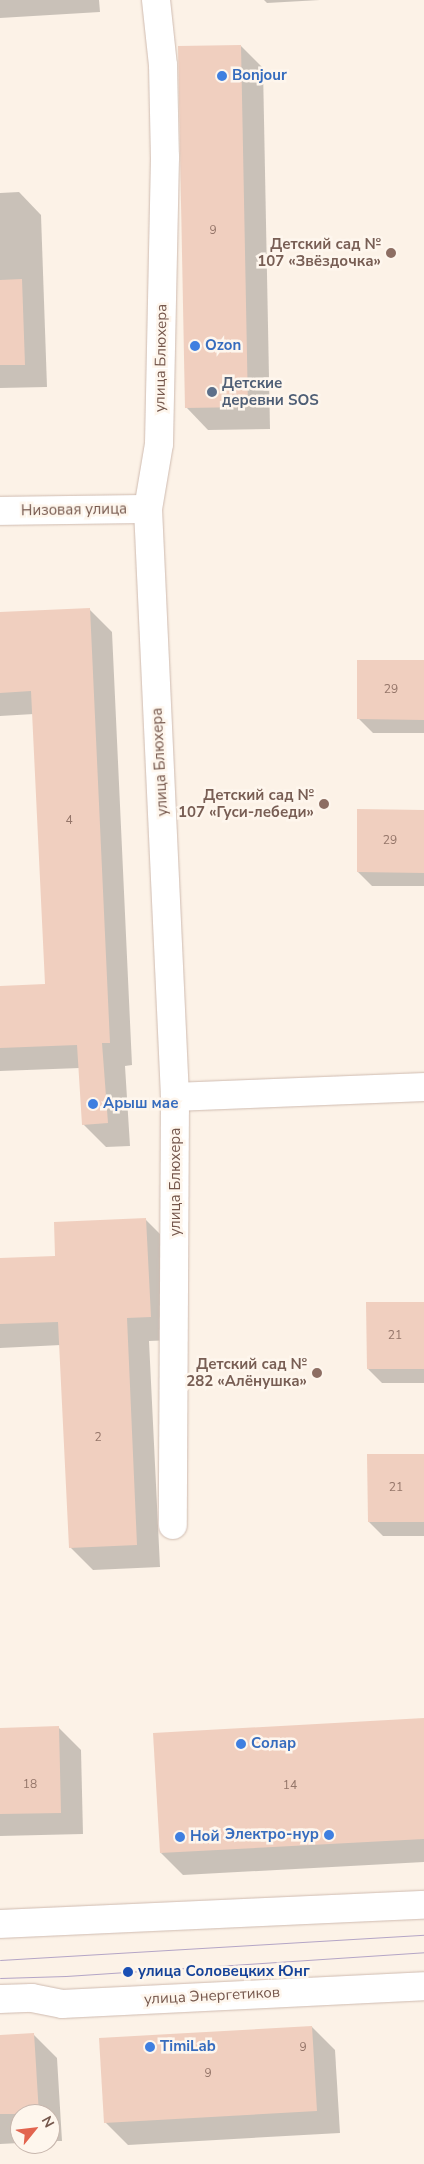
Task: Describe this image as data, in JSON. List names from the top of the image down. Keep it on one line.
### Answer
{"streets":{"street":["улица Блюхера","Низовая улица","улица Энергетиков"]},"crossings":[["улица Блюхера","Низовая улица"]],"places":["Bonjour","Детский сад № 107 «Звёздочка»","Ozon","Детские деревни SOS","Детский сад № 107 «Гуси-лебеди»","Арыш мае","Детский сад № 282 «Алёнушка»","Солар","Электро-нур","Ной","улица Соловецких Юнг","TimiLab"],"house_numbers":["9","29","4","29","21","2","21","18","14","9","9"],"north":"top right"}
